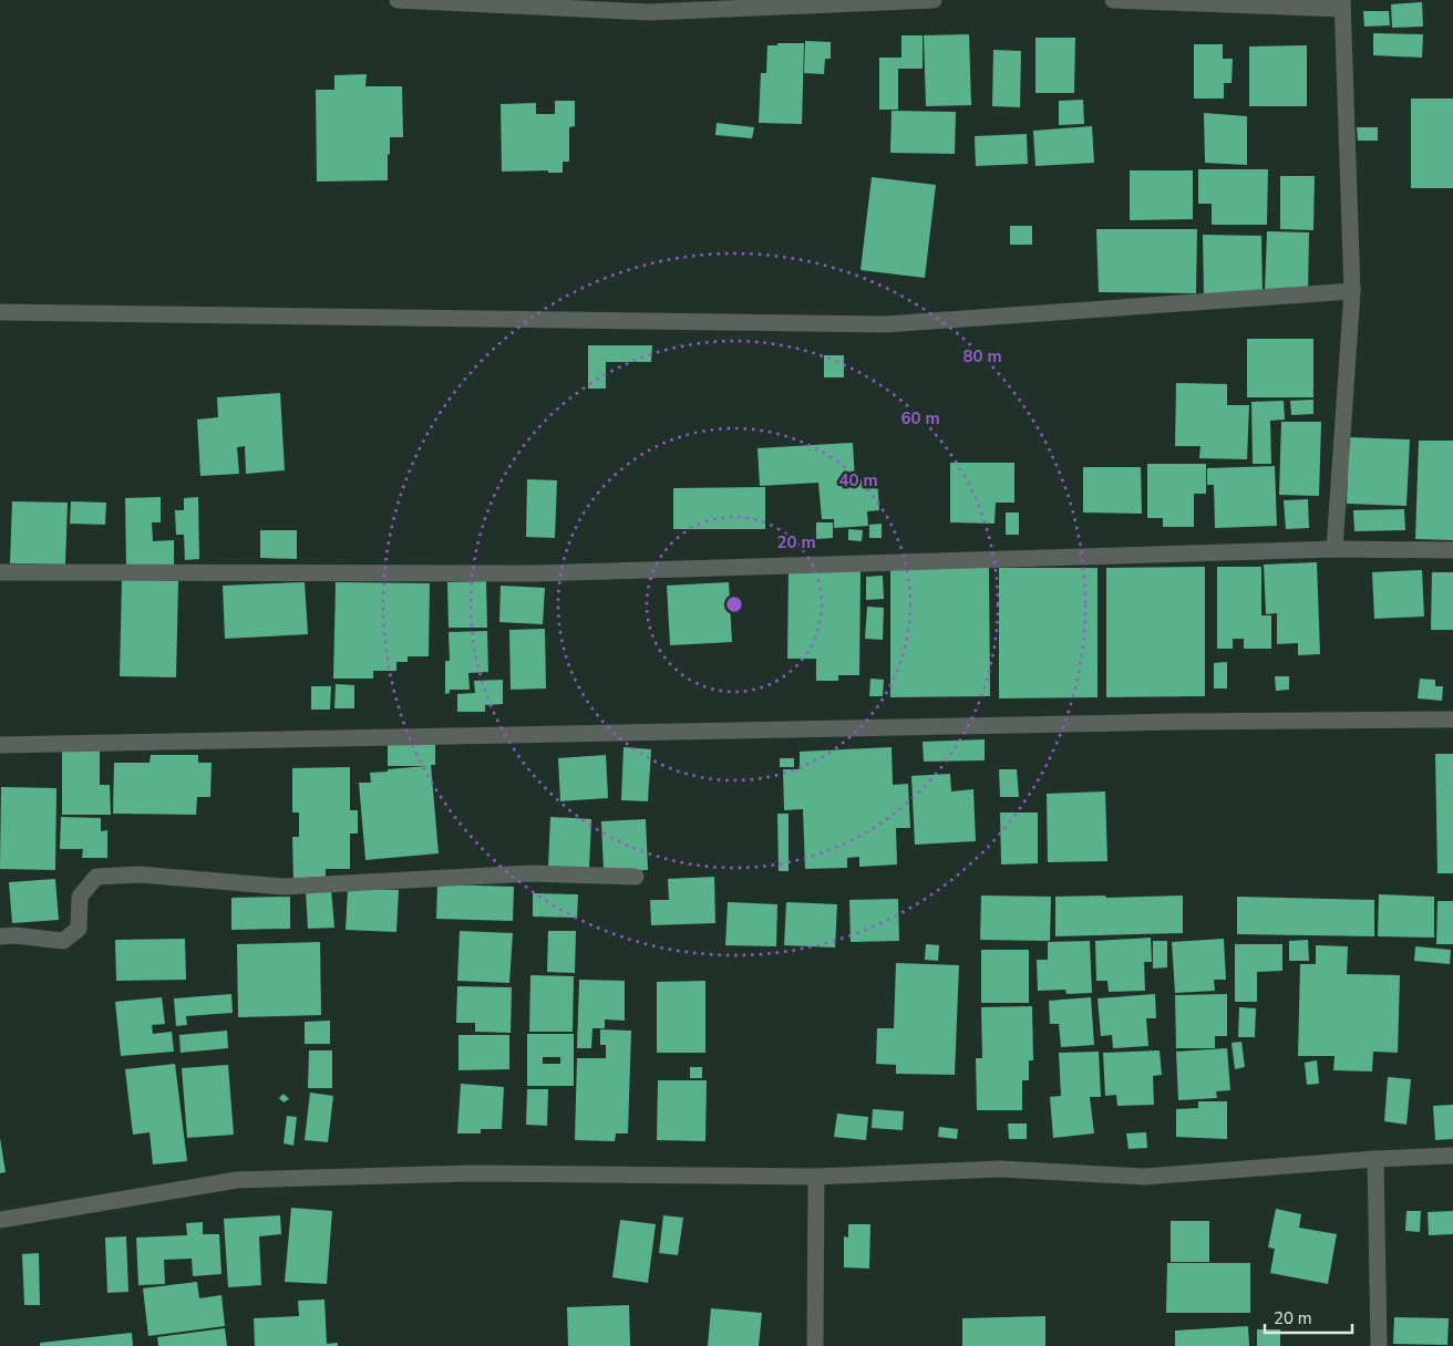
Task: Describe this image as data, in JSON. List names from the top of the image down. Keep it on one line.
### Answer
{"scale_bar":"20 m","rings":["80 m","60 m","40 m","20 m"]}
